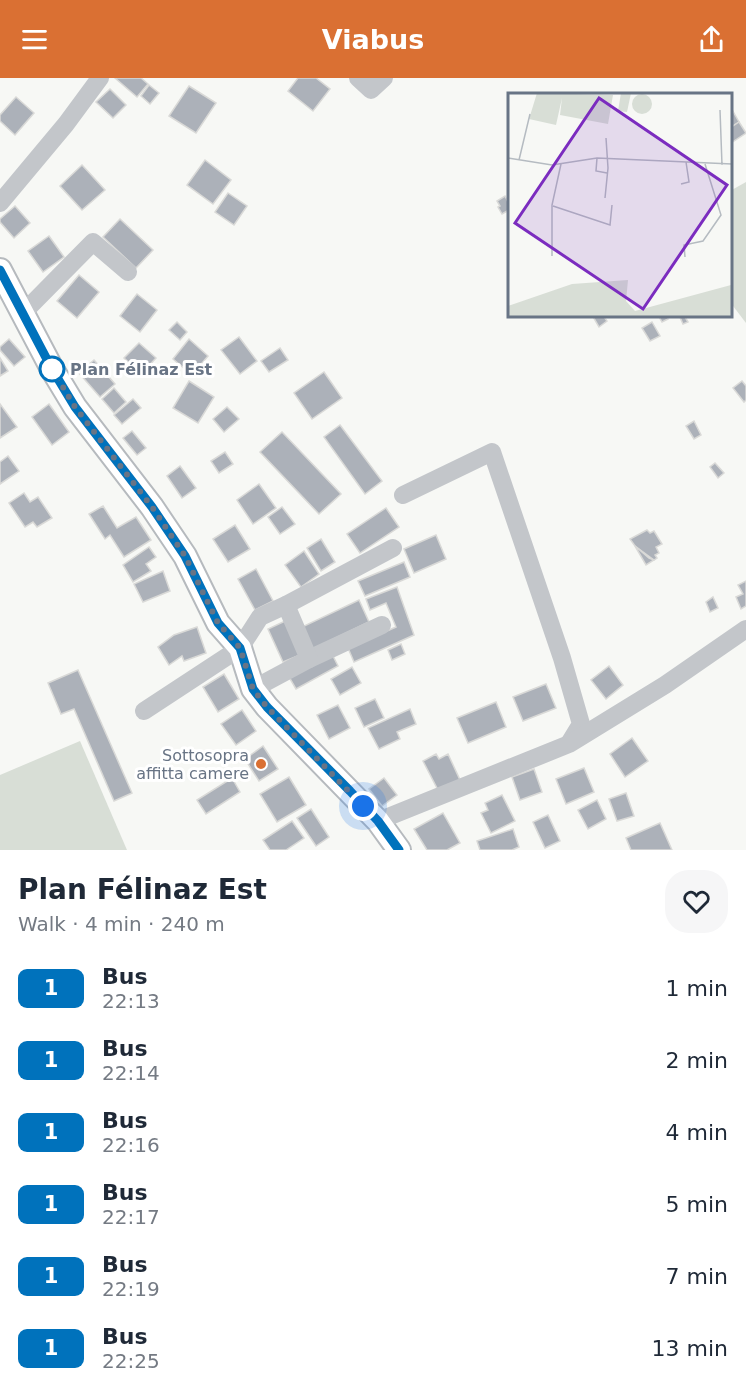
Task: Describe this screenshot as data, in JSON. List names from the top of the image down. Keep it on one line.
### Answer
{"places":["Plan Félinaz Est","Sottosopra affitta camere"],"lines":["bus line 1"],"page":{"header":"Viabus","heading":["Plan Félinaz Est","Walk · 4 min · 240 m"],"list":[{"mark":"1","name":"Bus","note":"22:13","value":"1 min"},{"mark":"1","name":"Bus","note":"22:14","value":"2 min"},{"mark":"1","name":"Bus","note":"22:16","value":"4 min"},{"mark":"1","name":"Bus","note":"22:17","value":"5 min"},{"mark":"1","name":"Bus","note":"22:19","value":"7 min"},{"mark":"1","name":"Bus","note":"22:25","value":"13 min"}]}}
